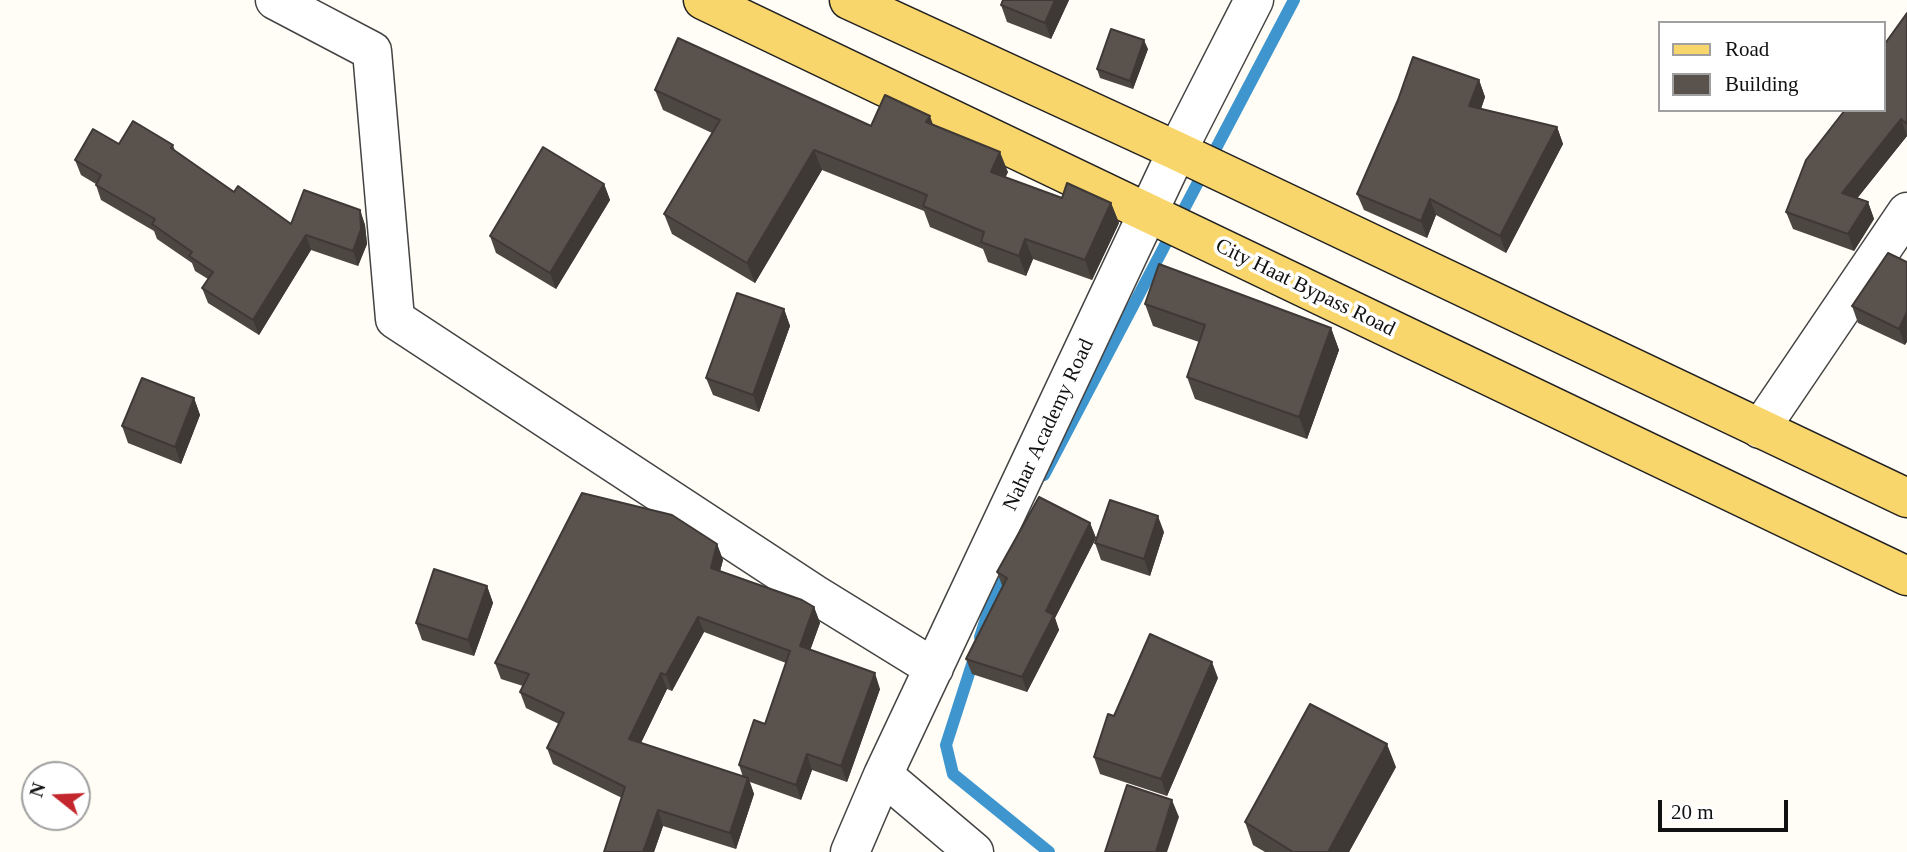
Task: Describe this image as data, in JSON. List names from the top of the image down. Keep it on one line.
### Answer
{"streets":{"main road":["City Haat Bypass Road"],"street":["Nahar Academy Road"]},"crossings":[["City Haat Bypass Road","Nahar Academy Road"]],"legend":["Road","Building"],"scale_bar":"20 m","north":"left"}
